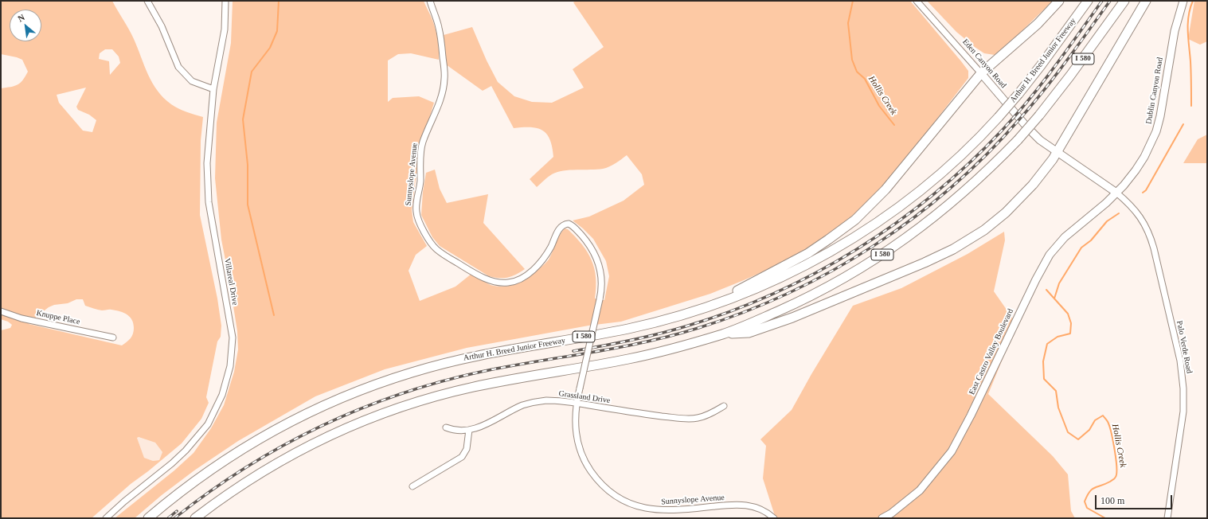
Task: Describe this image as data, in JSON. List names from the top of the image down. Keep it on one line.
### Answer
{"streets":{"highway":["I 580","Arthur H. Breed Junior Freeway"],"main road":["Eden Canyon Road","Dublin Canyon Road","East Castro Valley Boulevard"],"street":["Sunnyslope Avenue","Villareal Drive","Knuppe Place","Palo Verde Road","Grassland Drive"]},"crossings":[["Eden Canyon Road","Dublin Canyon Road"],["Eden Canyon Road","Palo Verde Road"],["Eden Canyon Road","East Castro Valley Boulevard"],["Dublin Canyon Road","Palo Verde Road"],["Dublin Canyon Road","East Castro Valley Boulevard"],["Sunnyslope Avenue","Grassland Drive"],["Palo Verde Road","East Castro Valley Boulevard"]],"water":["Hollis Creek"],"scale_bar":"100 m","north":"top left"}
